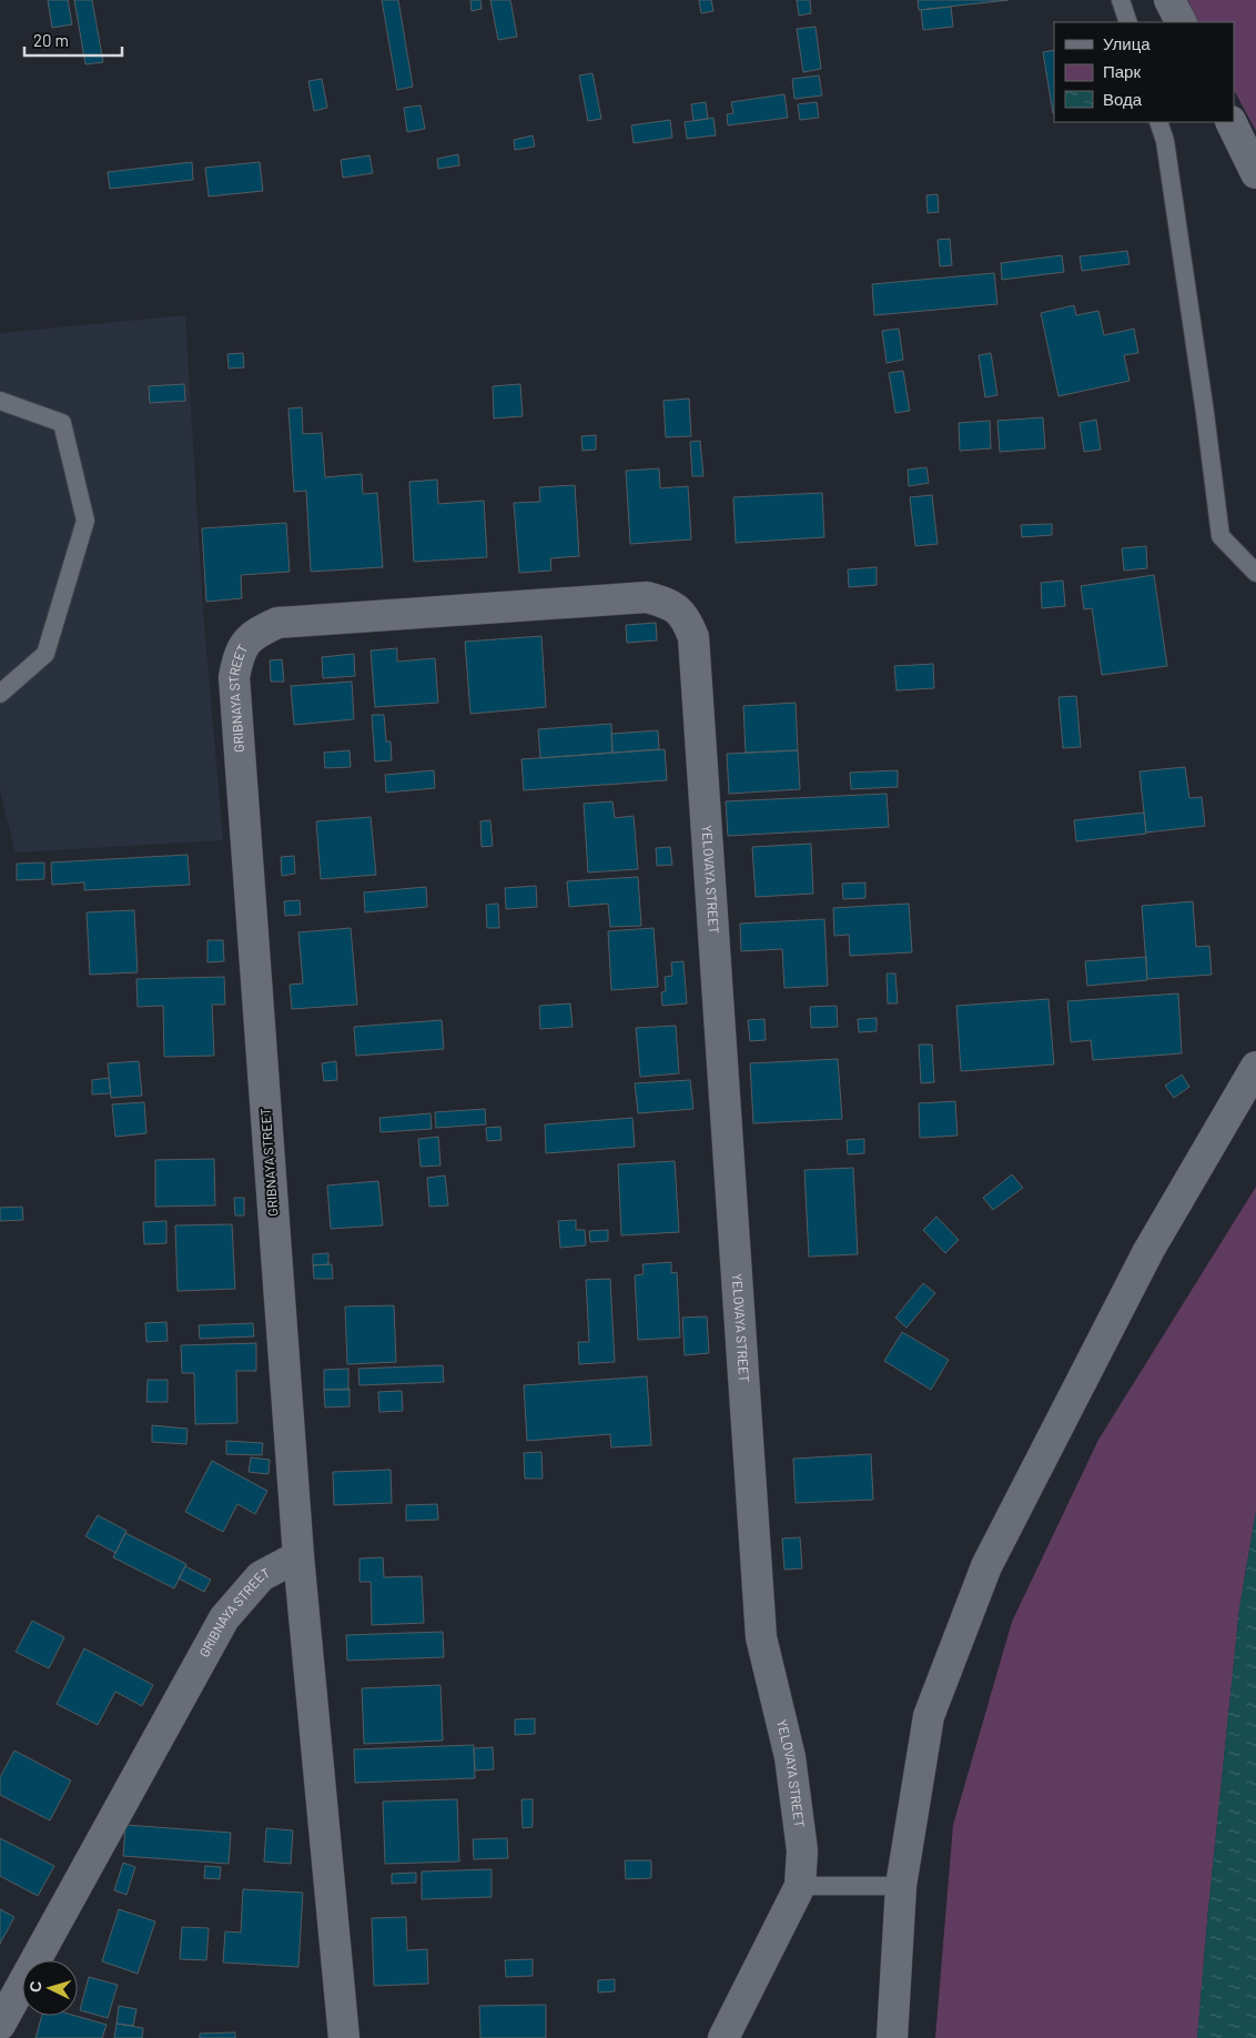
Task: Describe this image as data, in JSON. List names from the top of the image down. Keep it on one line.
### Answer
{"streets":{"street":["GRIBNAYA STREET","YELOVAYA STREET"]},"crossings":[["GRIBNAYA STREET","YELOVAYA STREET"]],"legend":["Улица","Парк","Вода"],"scale_bar":"20 m","north":"left"}
